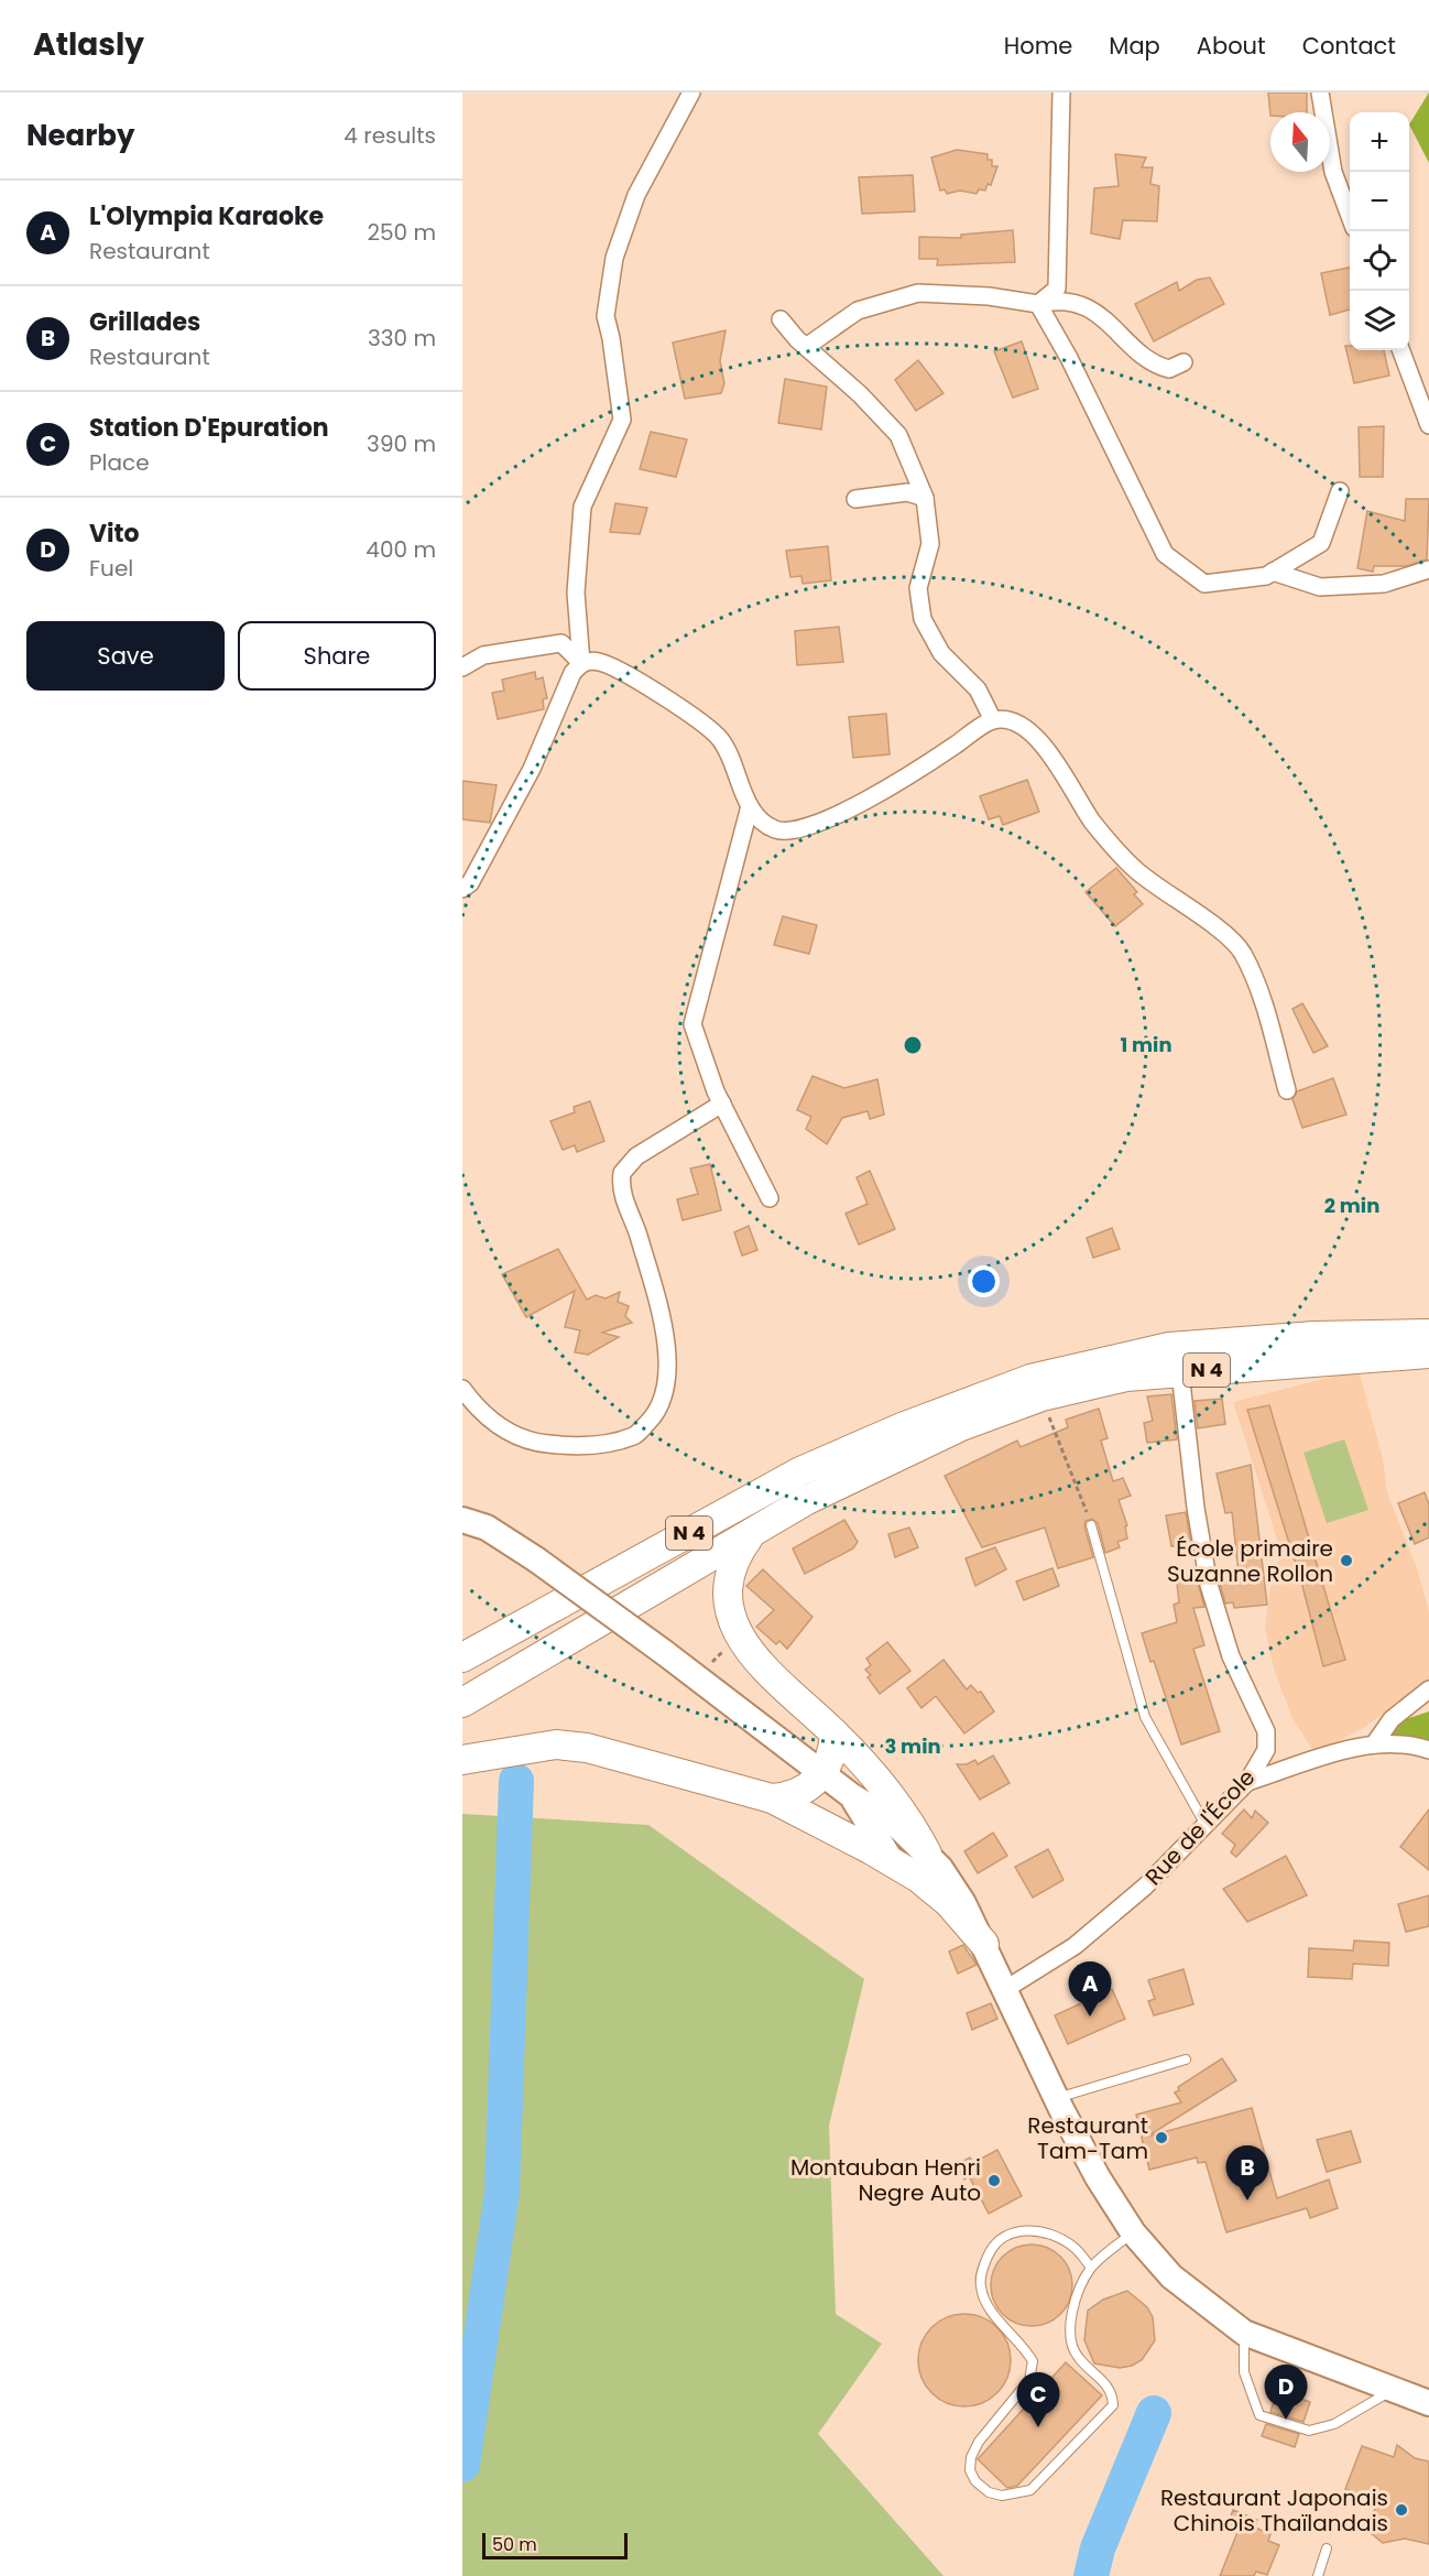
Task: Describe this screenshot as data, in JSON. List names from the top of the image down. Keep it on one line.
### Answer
{"streets":{"highway":["N 4"],"street":["Rue de l'École"]},"crossings":[["N 4","Rue de l'École"]],"places":["École primaire Suzanne Rollon","Restaurant Tam-Tam","Montauban Henri Negre Auto","Restaurant Japonais Chinois Thaïlandais"],"scale_bar":"50 m","north":"top","page":{"header":"Atlasly","nav":["Home","Map","About","Contact"],"heading":["Nearby","4 results"],"map_buttons":["+","−"],"list":[{"mark":"A","name":"L'Olympia Karaoke","note":"Restaurant","value":"250 m"},{"mark":"B","name":"Grillades","note":"Restaurant","value":"330 m"},{"mark":"C","name":"Station D'Epuration","note":"Place","value":"390 m"},{"mark":"D","name":"Vito","note":"Fuel","value":"400 m"}],"buttons":["Save","Share"],"pins":["A","B","D","C"],"scale":"50 m"},"rings":["1 min","2 min","3 min"]}
